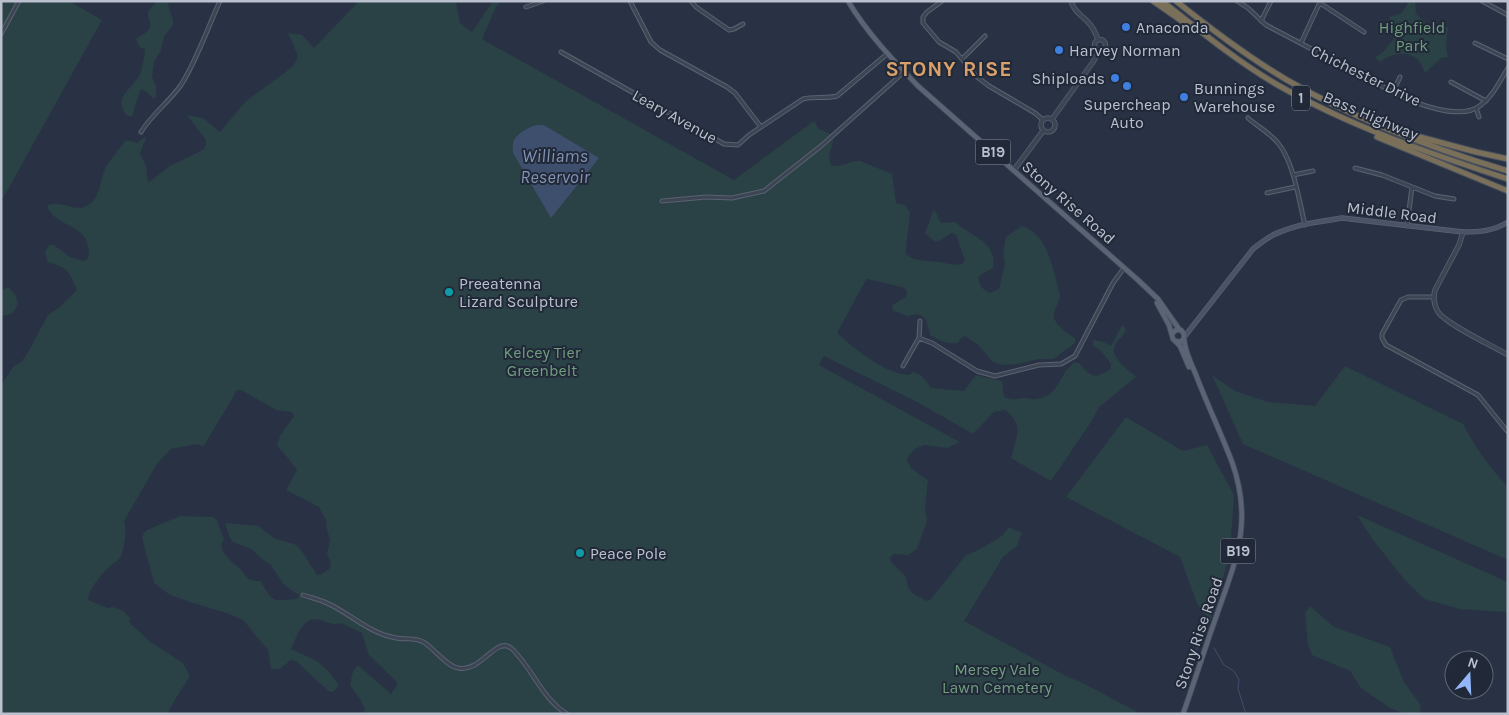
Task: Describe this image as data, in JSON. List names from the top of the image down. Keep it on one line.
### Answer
{"streets":{"highway":["1","Bass Highway"],"main road":["B19","Stony Rise Road","Middle Road"],"street":["Chichester Drive","Leary Avenue"]},"crossings":[["Leary Avenue","Stony Rise Road"],["B19","Stony Rise Road"],["B19","Middle Road"],["Stony Rise Road","Middle Road"]],"districts":["STONY RISE"],"water":["Williams Reservoir"],"parks":["Highfield Park","Kelcey Tier Greenbelt","Mersey Vale Lawn Cemetery"],"places":["Anaconda","Harvey Norman","Shiploads","Supercheap Auto","Bunnings Warehouse","Preeatenna Lizard Sculpture","Peace Pole"],"north":"top"}
